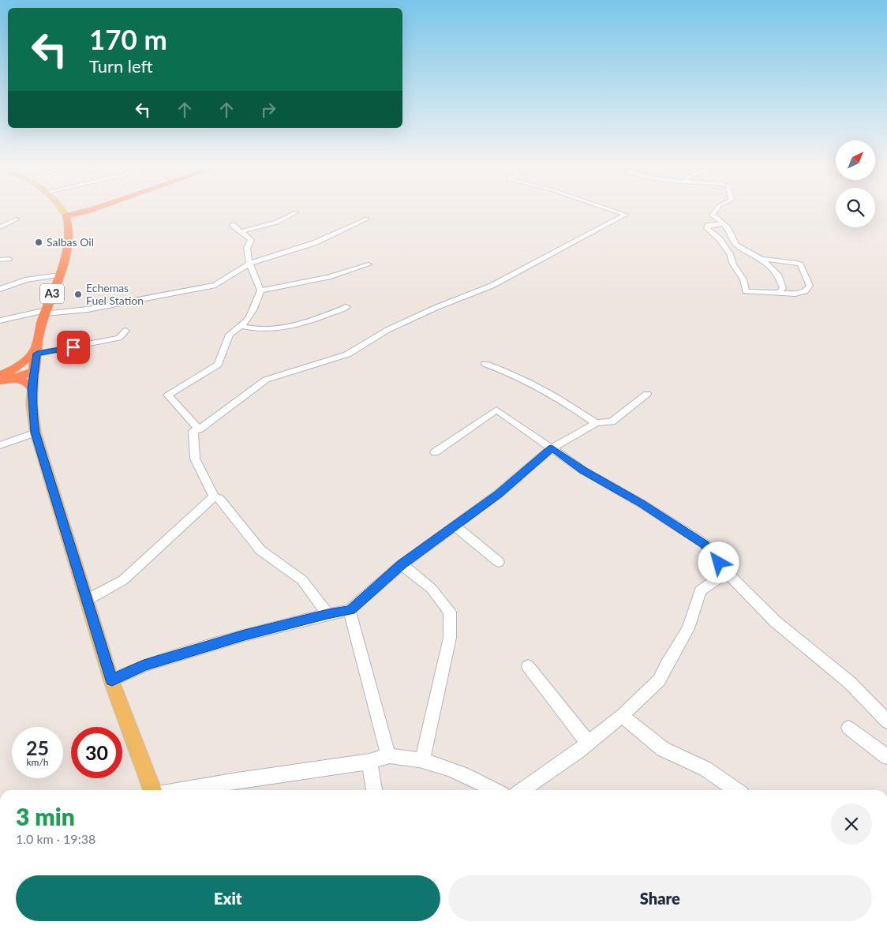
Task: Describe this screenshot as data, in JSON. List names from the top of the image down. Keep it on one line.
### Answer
{"streets":{"highway":["A3"]},"places":["Salbas Oil","Echemas Fuel Station"],"north":"top right","page":{"turn":["170 m","Turn left"],"speed":"25 km/h","limit":"30","heading":["3 min","1.0 km · 19:38"],"buttons":["Exit","Share"]}}
